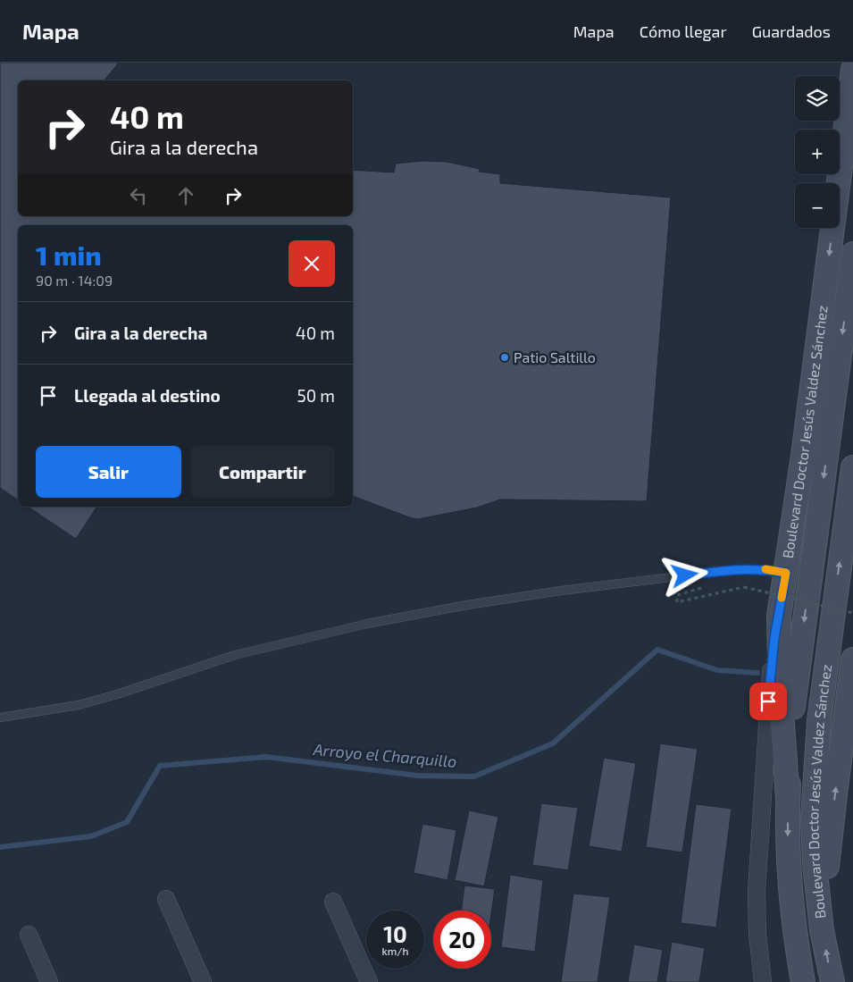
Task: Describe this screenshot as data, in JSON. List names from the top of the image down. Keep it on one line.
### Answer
{"streets":{"main road":["Boulevard Doctor Jesús Valdez Sánchez"]},"water":["Arroyo el Charquillo"],"places":["Patio Saltillo"],"page":{"header":"Mapa","nav":["Mapa","Cómo llegar","Guardados"],"map_buttons":["+","−"],"turn":["40 m","Gira a la derecha"],"heading":["1 min","90 m · 14:09"],"list":[{"name":"Gira a la derecha","value":"40 m"},{"name":"Llegada al destino","value":"50 m"}],"buttons":["Salir","Compartir"],"speed":"10 km/h","limit":"20"}}
